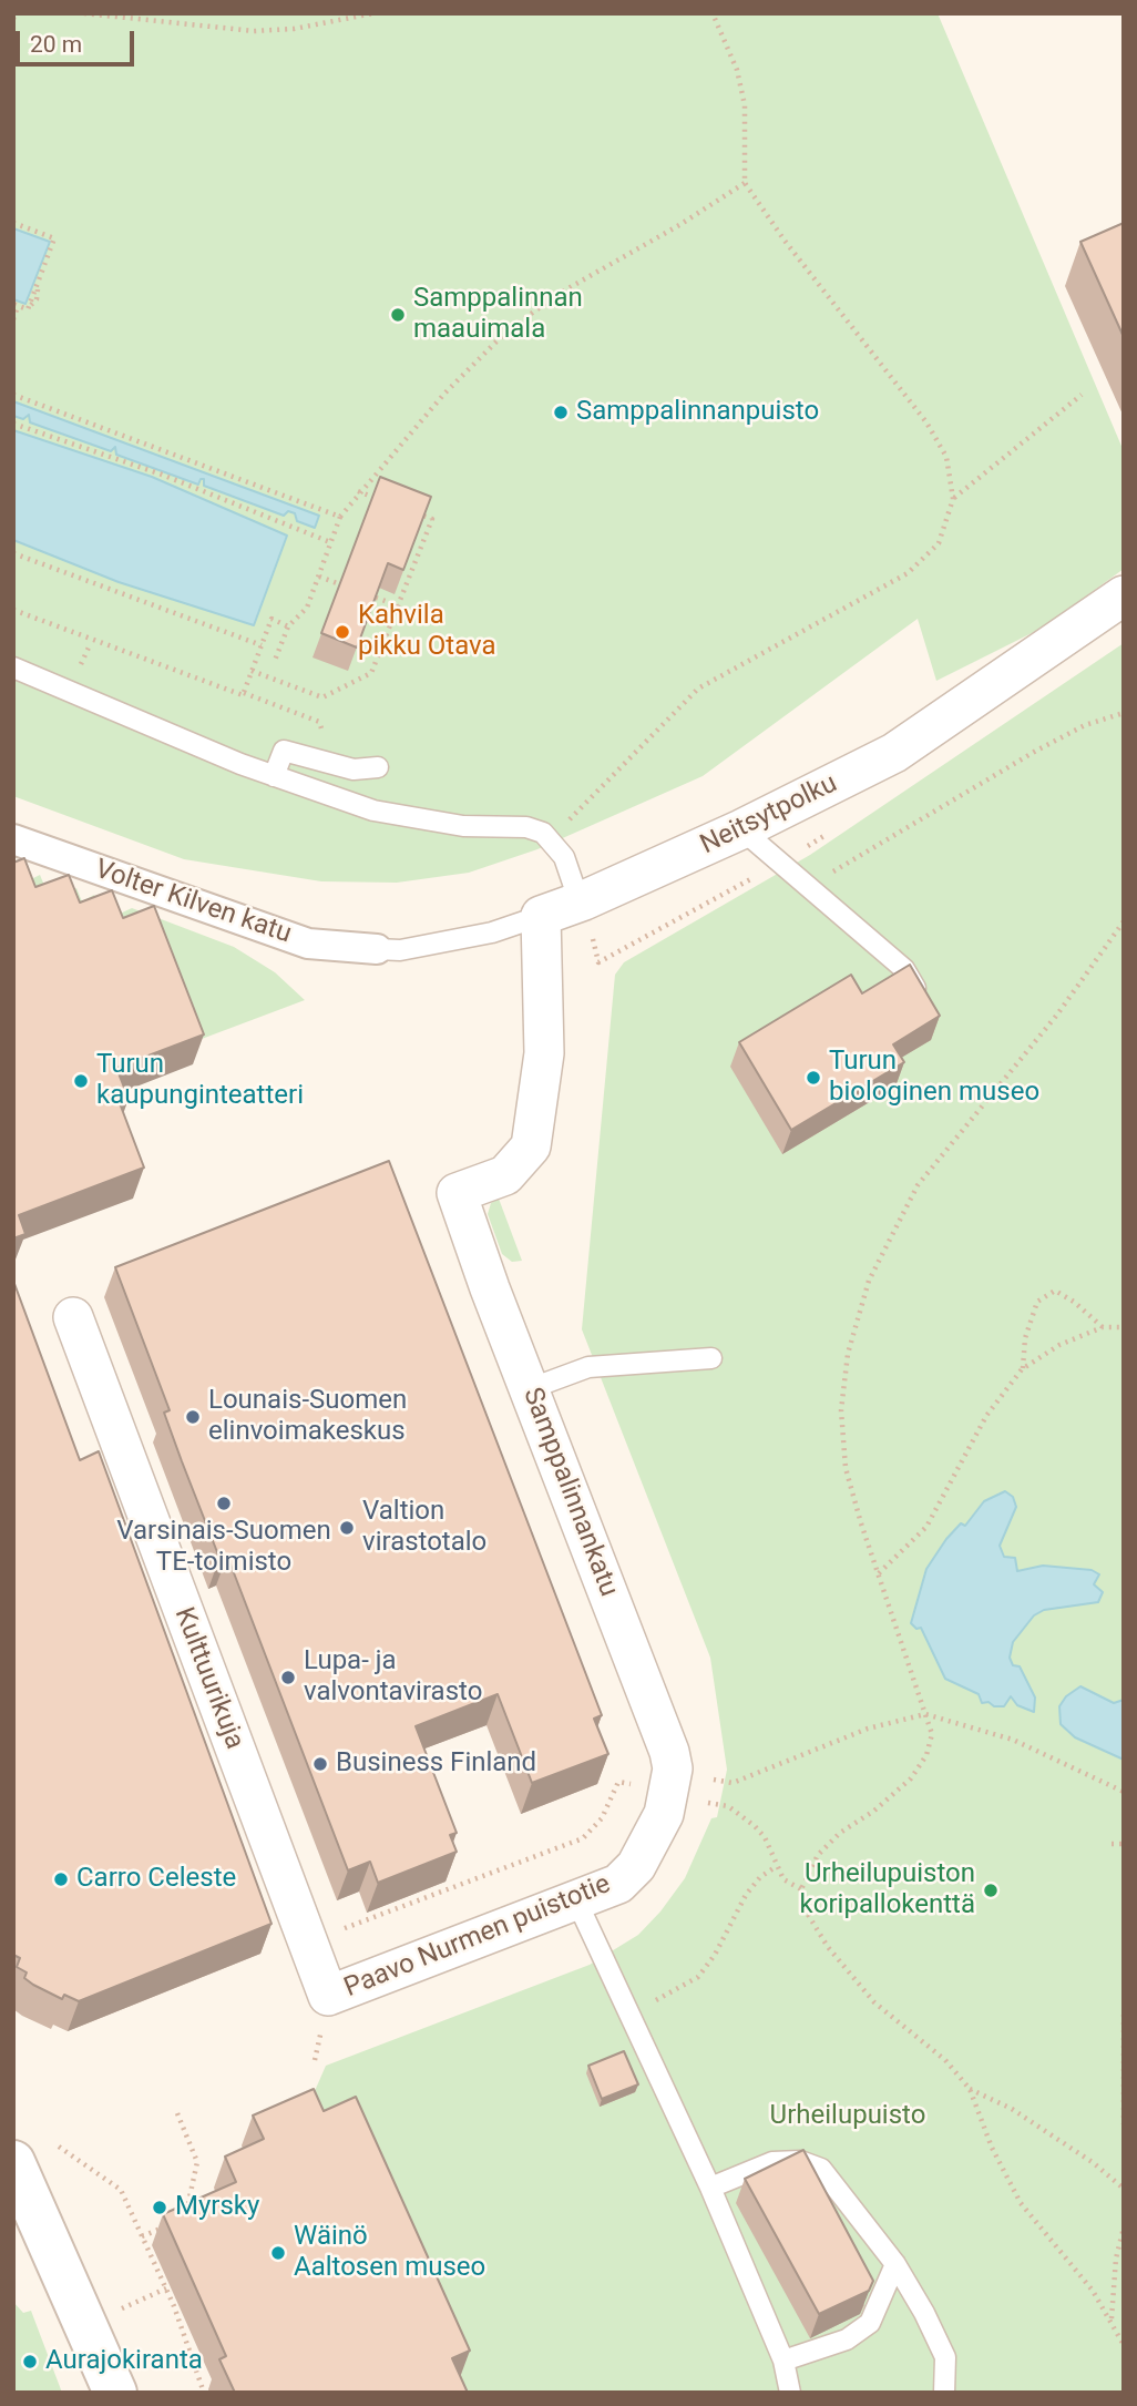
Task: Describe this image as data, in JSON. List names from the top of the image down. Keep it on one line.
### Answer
{"streets":{"street":["Neitsytpolku","Volter Kilven katu","Samppalinnankatu","Kulttuurikuja","Paavo Nurmen puistotie"]},"crossings":[["Neitsytpolku","Volter Kilven katu"],["Neitsytpolku","Samppalinnankatu"],["Samppalinnankatu","Paavo Nurmen puistotie"],["Kulttuurikuja","Paavo Nurmen puistotie"]],"parks":["Urheilupuisto"],"places":["Samppalinnan maauimala","Samppalinnanpuisto","Kahvila pikku Otava","Turun biologinen museo","Turun kaupunginteatteri","Lounais-Suomen elinvoimakeskus","Varsinais-Suomen TE-toimisto","Valtion virastotalo","Lupa- ja valvontavirasto","Business Finland","Carro Celeste","Urheilupuiston koripallokenttä","Myrsky","Wäinö Aaltosen museo","Aurajokiranta"],"scale_bar":"20 m"}
